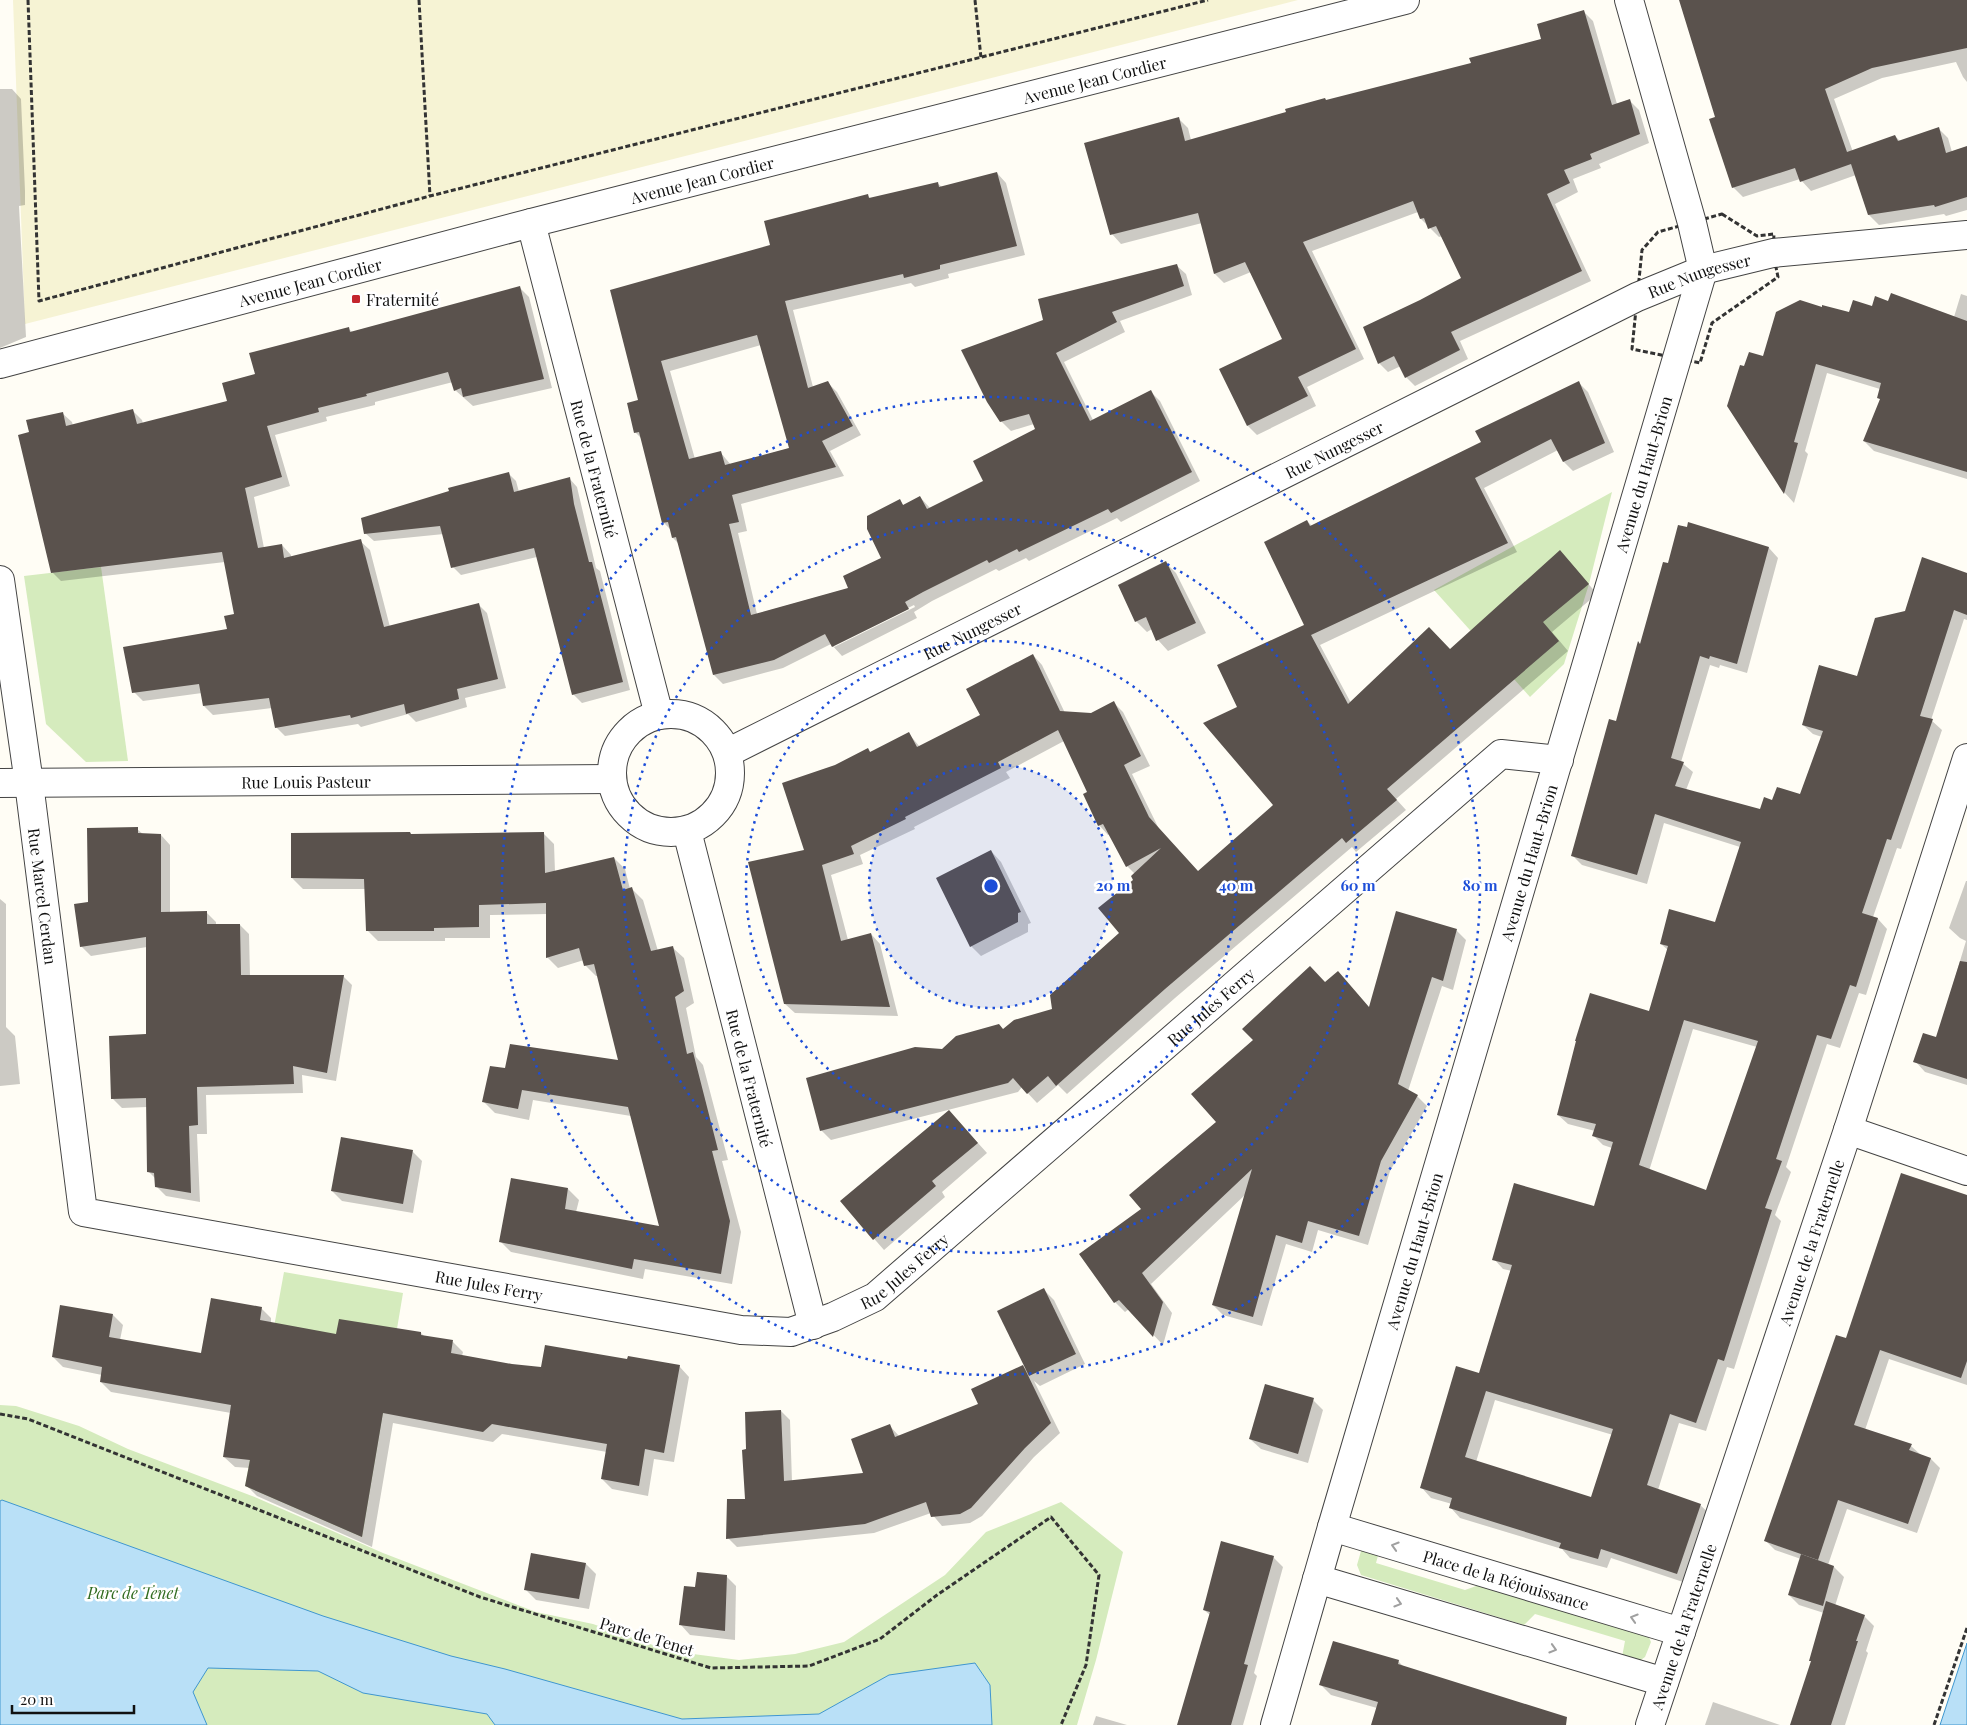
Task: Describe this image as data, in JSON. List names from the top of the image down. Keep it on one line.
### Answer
{"streets":{"street":["Avenue Jean Cordier","Rue Nungesser","Rue de la Fraternité","Avenue du Haut-Brion","Rue Louis Pasteur","Rue Marcel Cerdan","Rue Jules Ferry","Avenue de la Fraternelle","Place de la Réjouissance"],"path":["Parc de Tenet"]},"crossings":[["Avenue Jean Cordier","Rue de la Fraternité"],["Rue Nungesser","Rue de la Fraternité"],["Rue Nungesser","Avenue du Haut-Brion"],["Rue Nungesser","Rue Louis Pasteur"],["Rue de la Fraternité","Rue Louis Pasteur"],["Rue de la Fraternité","Rue Jules Ferry"],["Avenue du Haut-Brion","Rue Jules Ferry"],["Avenue du Haut-Brion","Place de la Réjouissance"],["Rue Louis Pasteur","Rue Marcel Cerdan"],["Rue Marcel Cerdan","Rue Jules Ferry"],["Avenue de la Fraternelle","Place de la Réjouissance"]],"parks":["Parc de Tenet"],"places":{"transit":["Fraternité"]},"scale_bar":"20 m","rings":["20 m","40 m","60 m","80 m"]}
